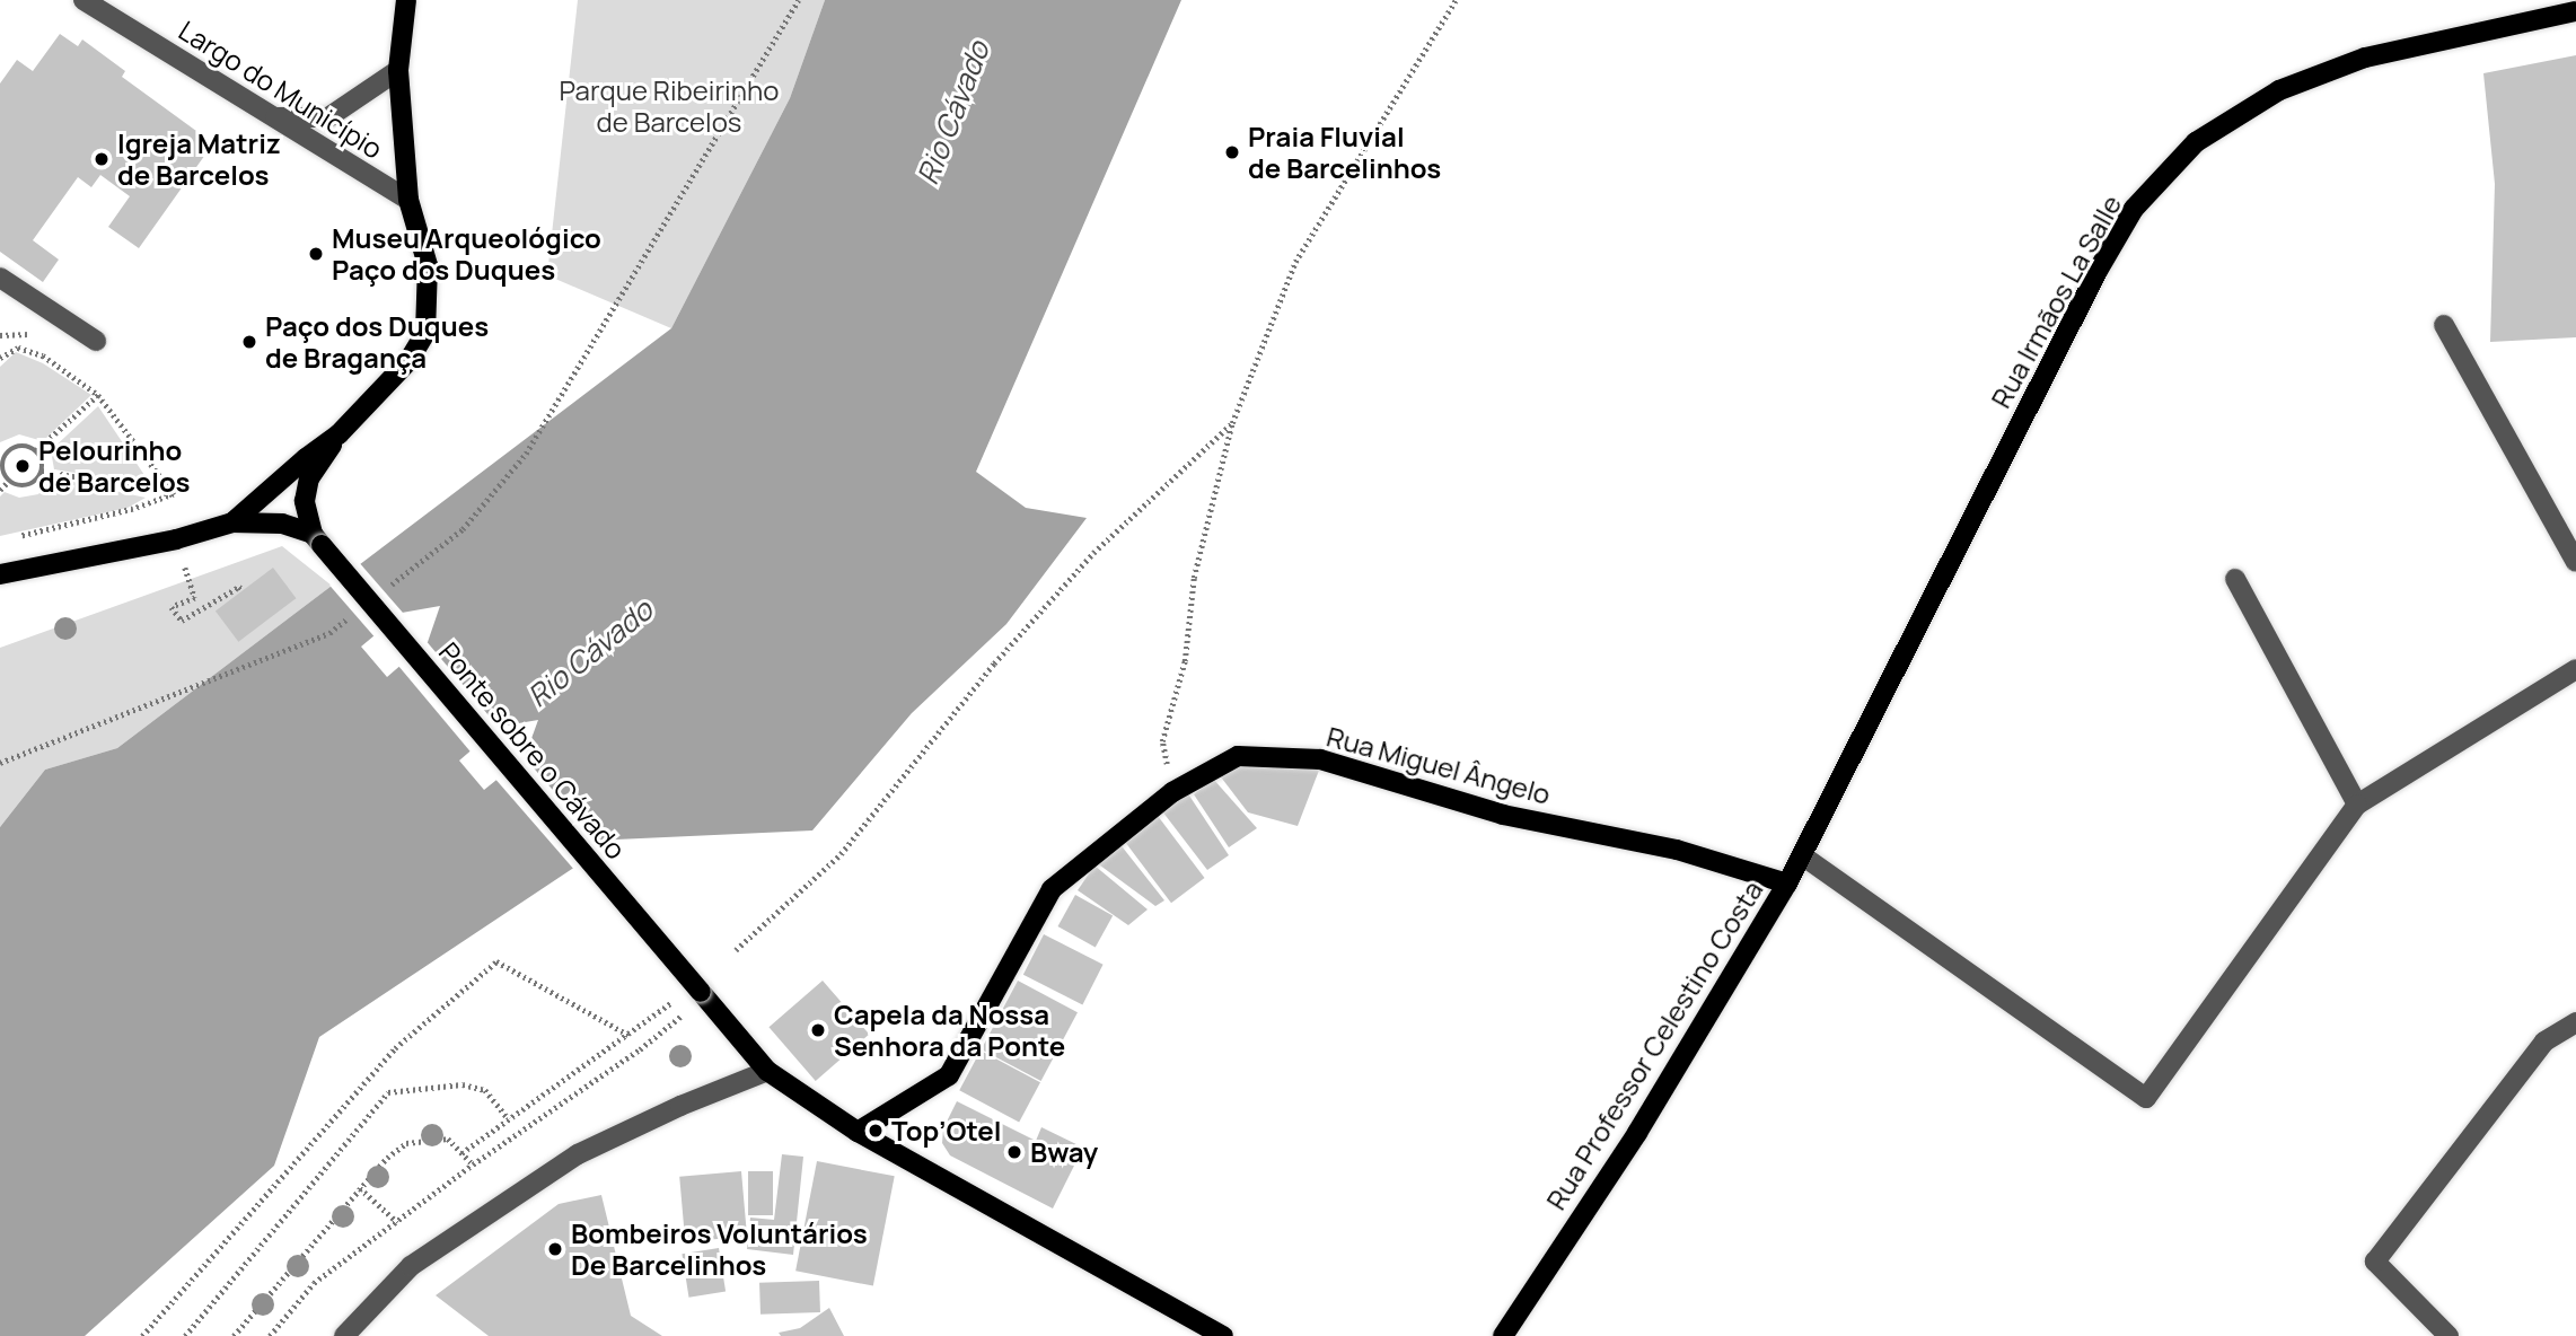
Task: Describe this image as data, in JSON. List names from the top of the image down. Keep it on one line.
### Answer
{"streets":{"main road":["Rua Irmãos La Salle","Ponte sobre o Cávado","Rua Miguel Ângelo","Rua Professor Celestino Costa"],"street":["Largo do Município"]},"crossings":[["Rua Irmãos La Salle","Rua Professor Celestino Costa"],["Ponte sobre o Cávado","Rua Miguel Ângelo"],["Rua Miguel Ângelo","Rua Professor Celestino Costa"]],"water":["Rio Cávado"],"parks":["Parque Ribeirinho de Barcelos"],"places":["Praia Fluvial de Barcelinhos","Igreja Matriz de Barcelos","Museu Arqueológico Paço dos Duques","Paço dos Duques de Bragança","Pelourinho de Barcelos","Capela da Nossa Senhora da Ponte","Top’Otel","Bway","Bombeiros Voluntários De Barcelinhos"]}
